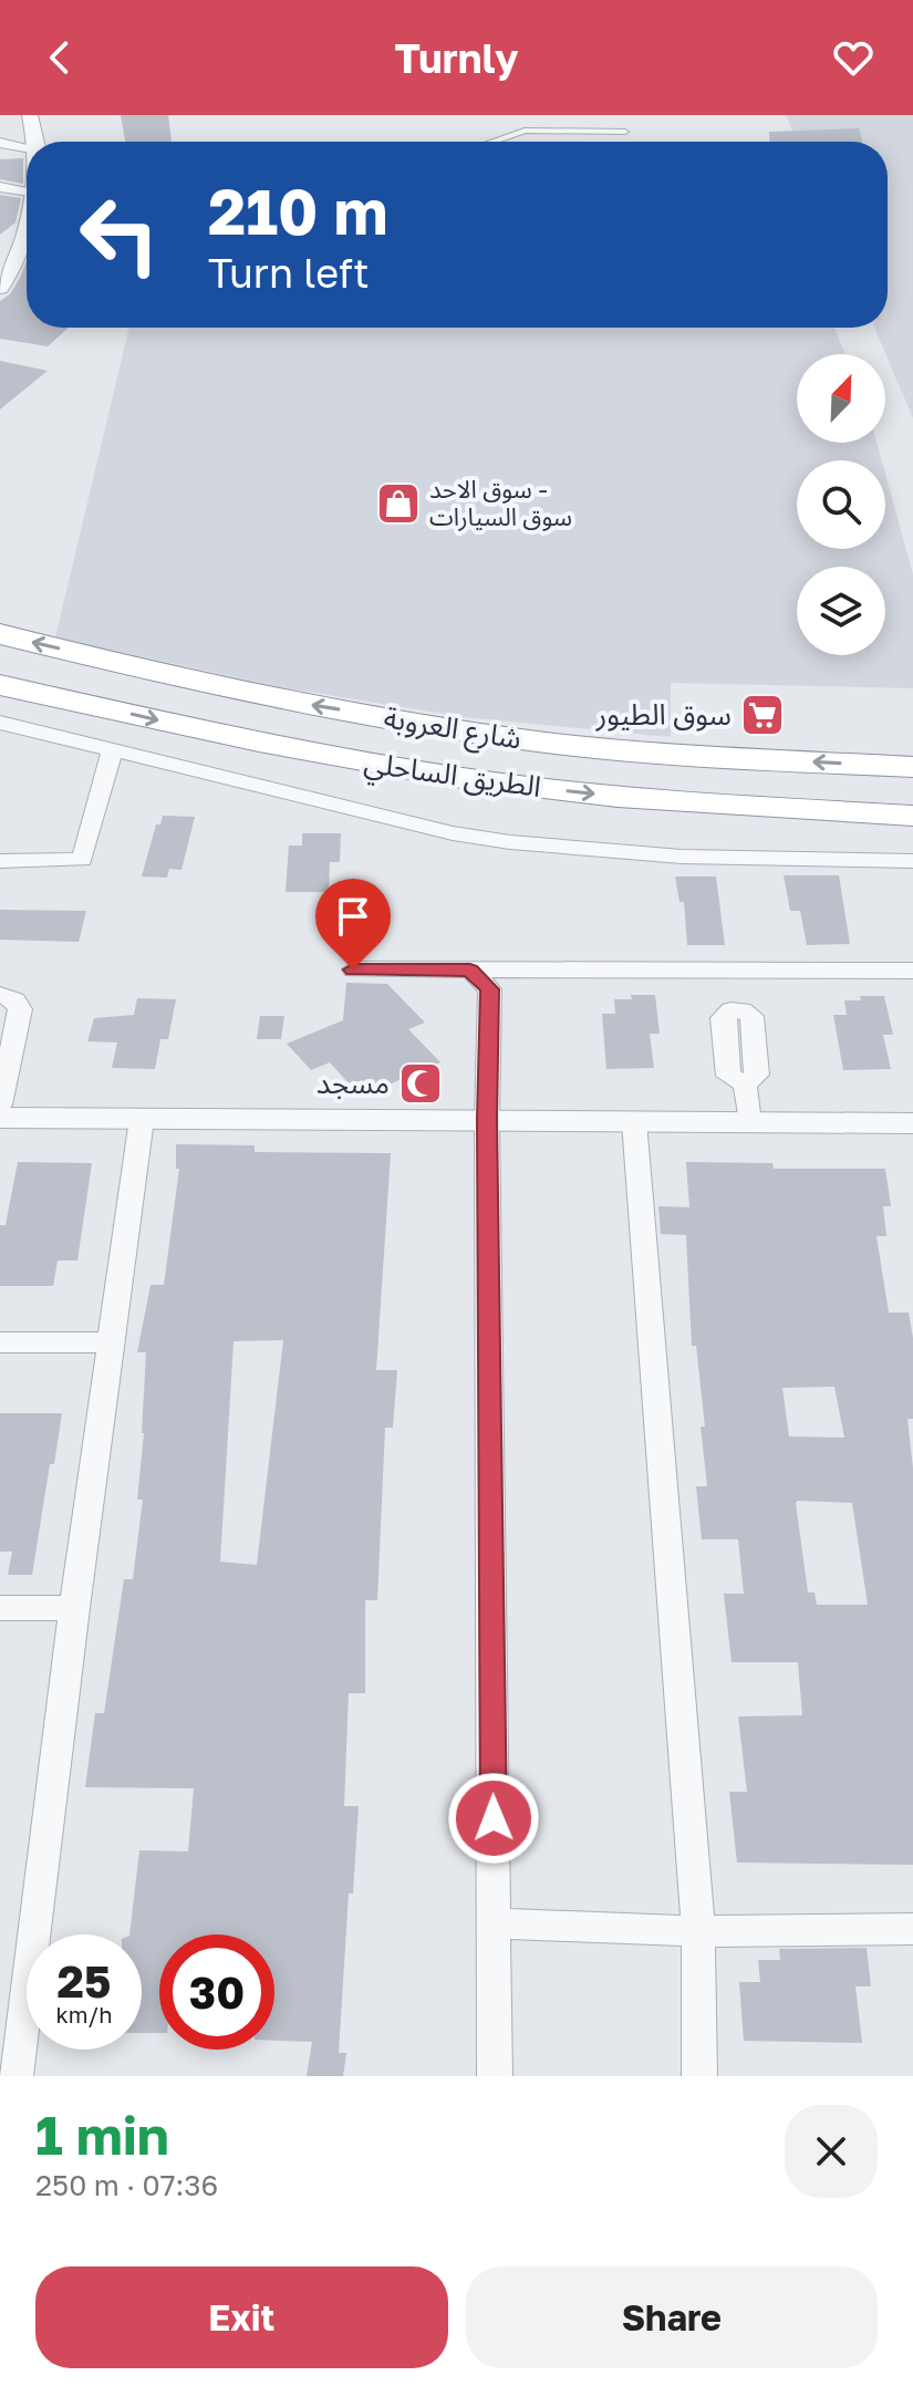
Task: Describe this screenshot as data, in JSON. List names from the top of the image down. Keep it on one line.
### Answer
{"streets":{"highway":["شارع العروبة","الطريق الساحلي"]},"one_way":["شارع العروبة","الطريق الساحلي"],"places":{"shop":["سوق الاحد - سوق السيارات"],"supermarket":["سوق الطيور"],"mosque":["مسجد"]},"north":"top right","page":{"header":"Turnly","turn":["210 m","Turn left"],"speed":"25 km/h","limit":"30","heading":["1 min","250 m · 07:36"],"buttons":["Exit","Share"]}}
